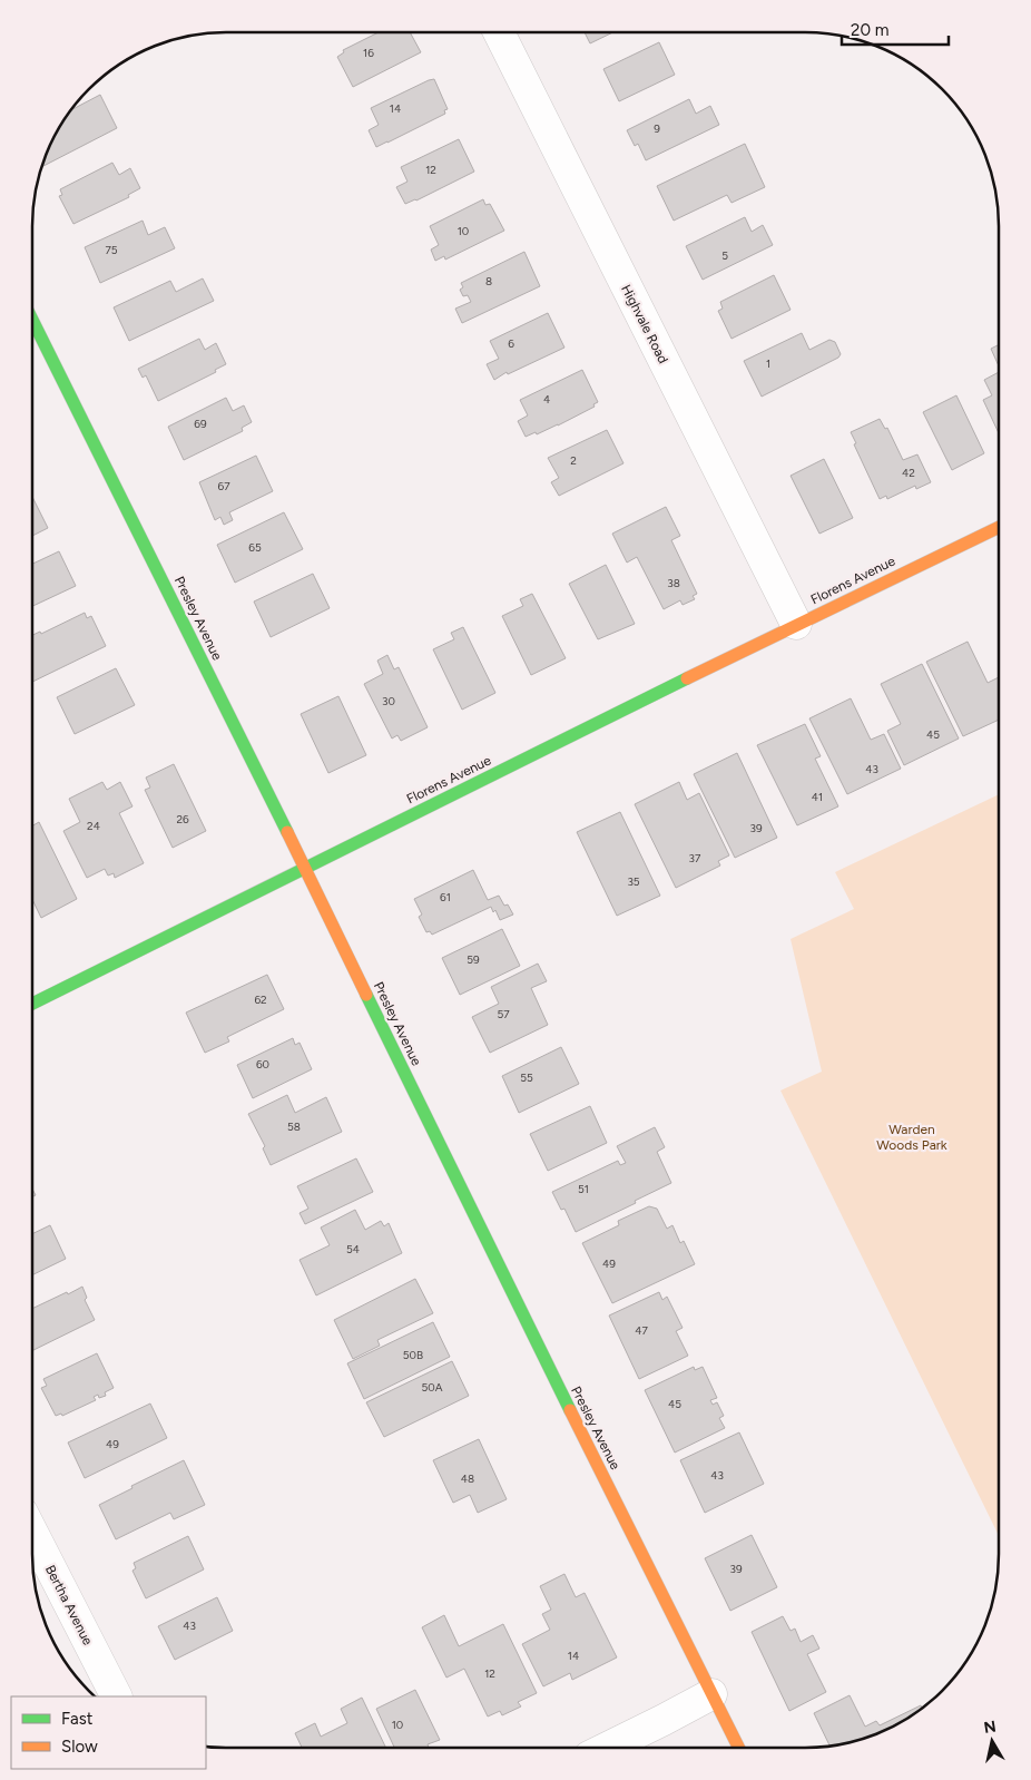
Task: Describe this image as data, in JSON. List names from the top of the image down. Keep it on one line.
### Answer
{"streets":{"street":["Highvale Road","Florens Avenue","Presley Avenue","Bertha Avenue"]},"crossings":[["Highvale Road","Florens Avenue"],["Florens Avenue","Presley Avenue"]],"parks":["Warden Woods Park"],"house_numbers":["16","14","9","12","10","75","5","8","6","1","4","69","2","42","67","65","38","30","45","43","41","26","24","39","37","35","61","59","62","57","60","55","58","51","54","49","47","50B","50A","45","49","43","48","39","43","14","12","10"],"legend":["Fast","Slow"],"scale_bar":"20 m","north":"top"}
